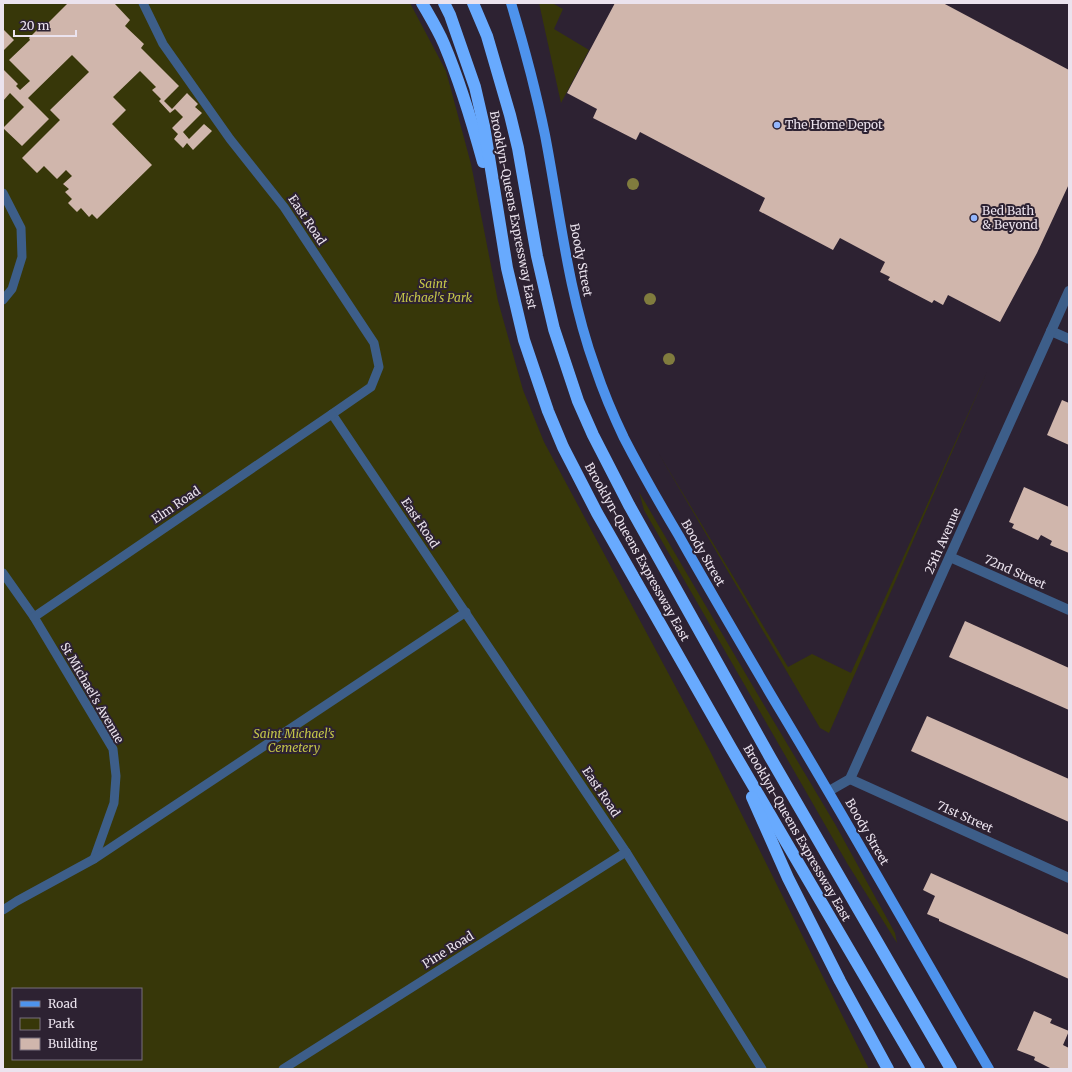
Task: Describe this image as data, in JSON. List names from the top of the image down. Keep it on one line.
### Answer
{"streets":{"highway":["Brooklyn-Queens Expressway East"],"main road":["Boody Street"],"street":["25th Avenue","72nd Street","71st Street"],"lane":["East Road","Elm Road","St Michael's Avenue","Pine Road"]},"crossings":[["East Road","Elm Road"],["East Road","Pine Road"],["Elm Road","St Michael's Avenue"],["25th Avenue","72nd Street"],["25th Avenue","71st Street"]],"parks":["Saint Michael's Park","Saint Michael’s Cemetery"],"places":["The Home Depot","Bed Bath & Beyond"],"legend":["Road","Park","Building"],"scale_bar":"20 m"}
